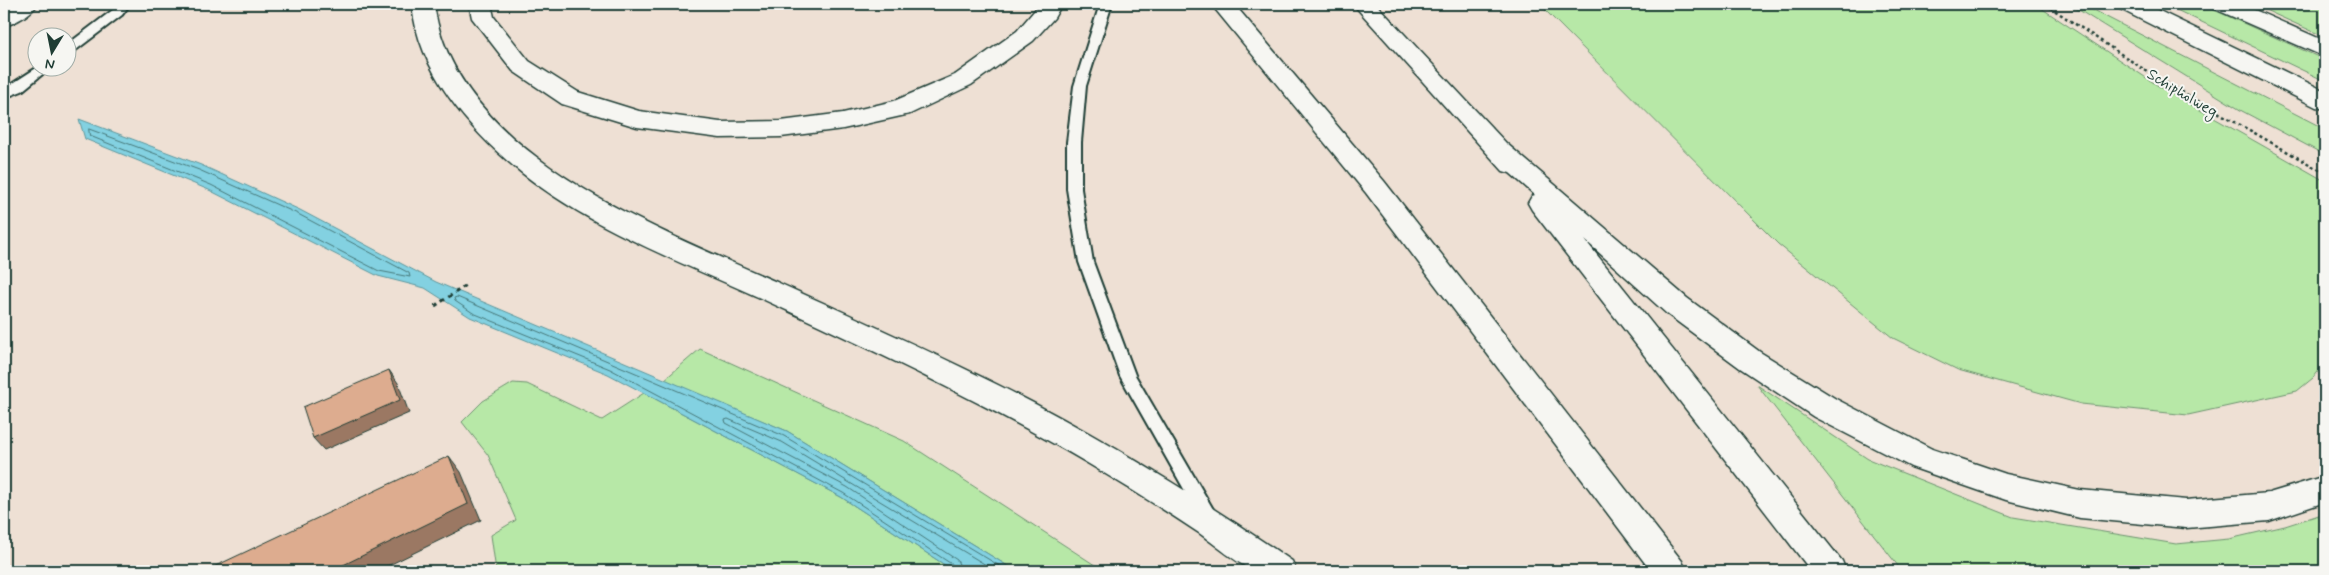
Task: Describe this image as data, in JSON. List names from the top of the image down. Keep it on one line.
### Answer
{"streets":{"path":["Schipholweg"]},"north":"bottom"}
